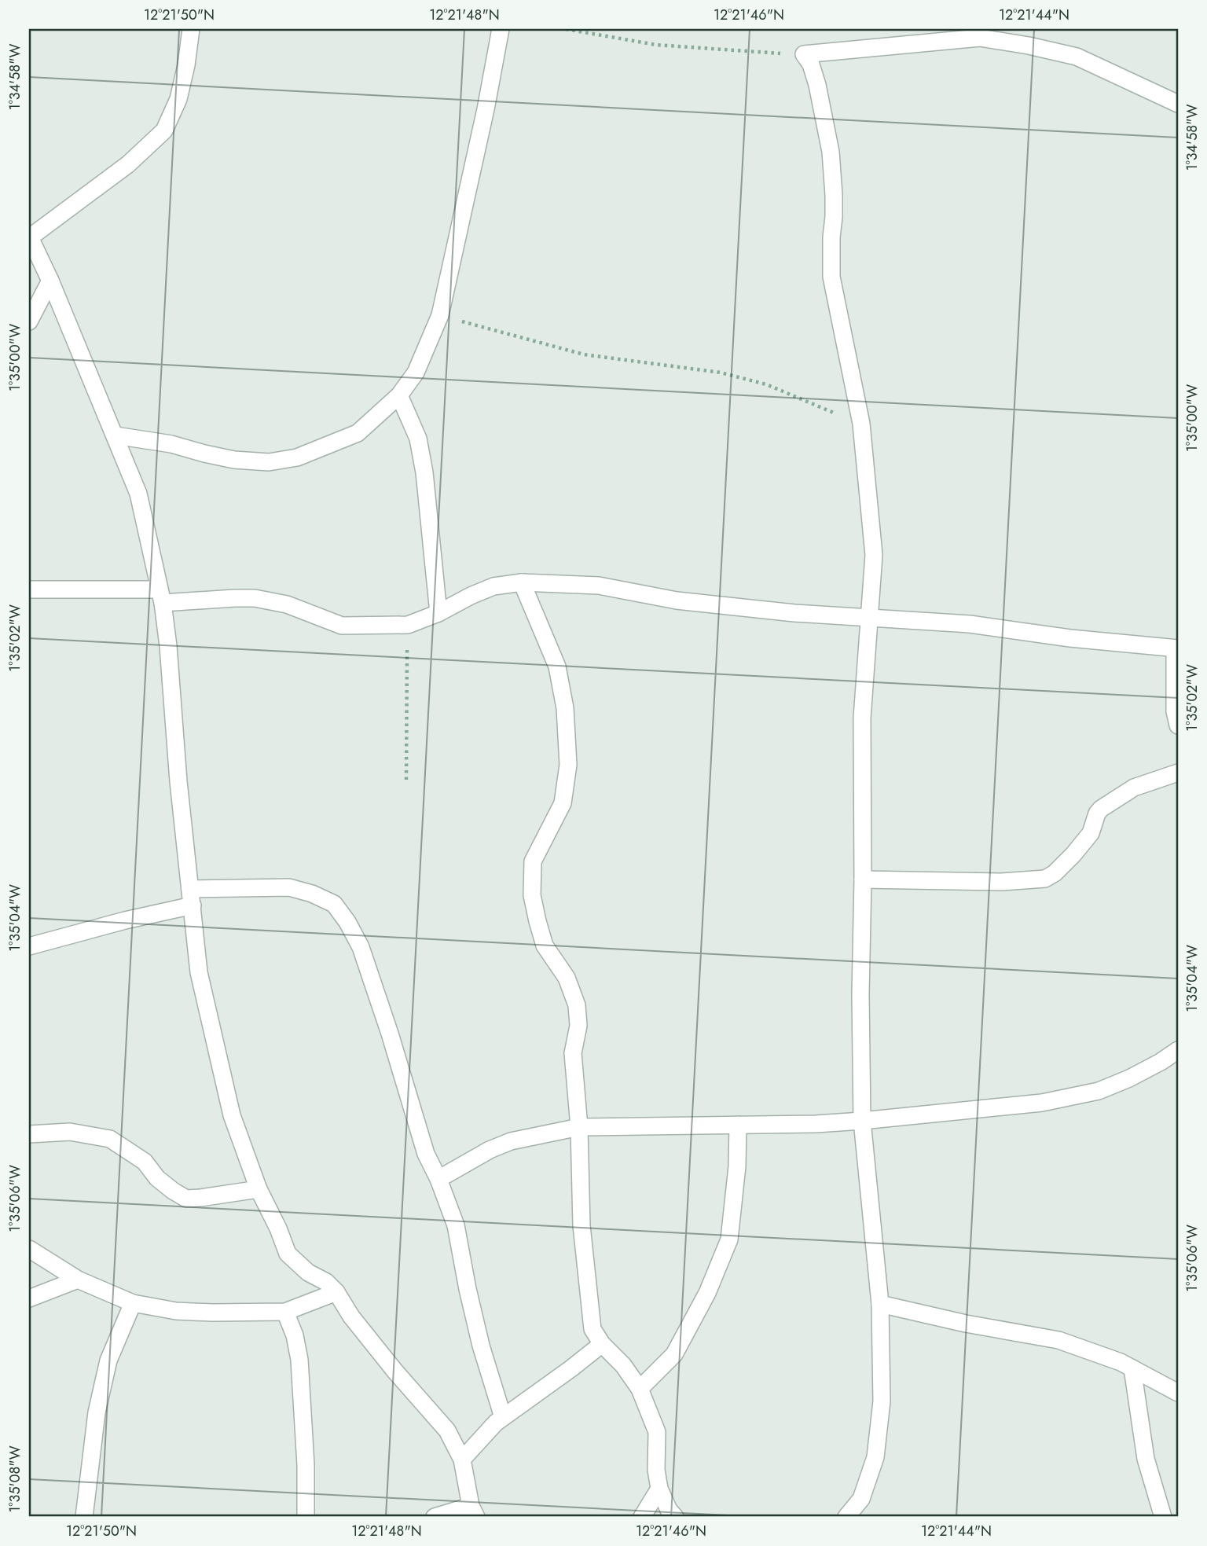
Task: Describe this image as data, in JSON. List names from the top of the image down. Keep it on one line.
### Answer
{"coordinates":["12°21'50\"N","12°21'48\"N","12°21'46\"N","12°21'44\"N","1°34'58\"W","1°35'00\"W","1°35'02\"W","1°35'04\"W","1°35'06\"W","1°35'08\"W"]}
